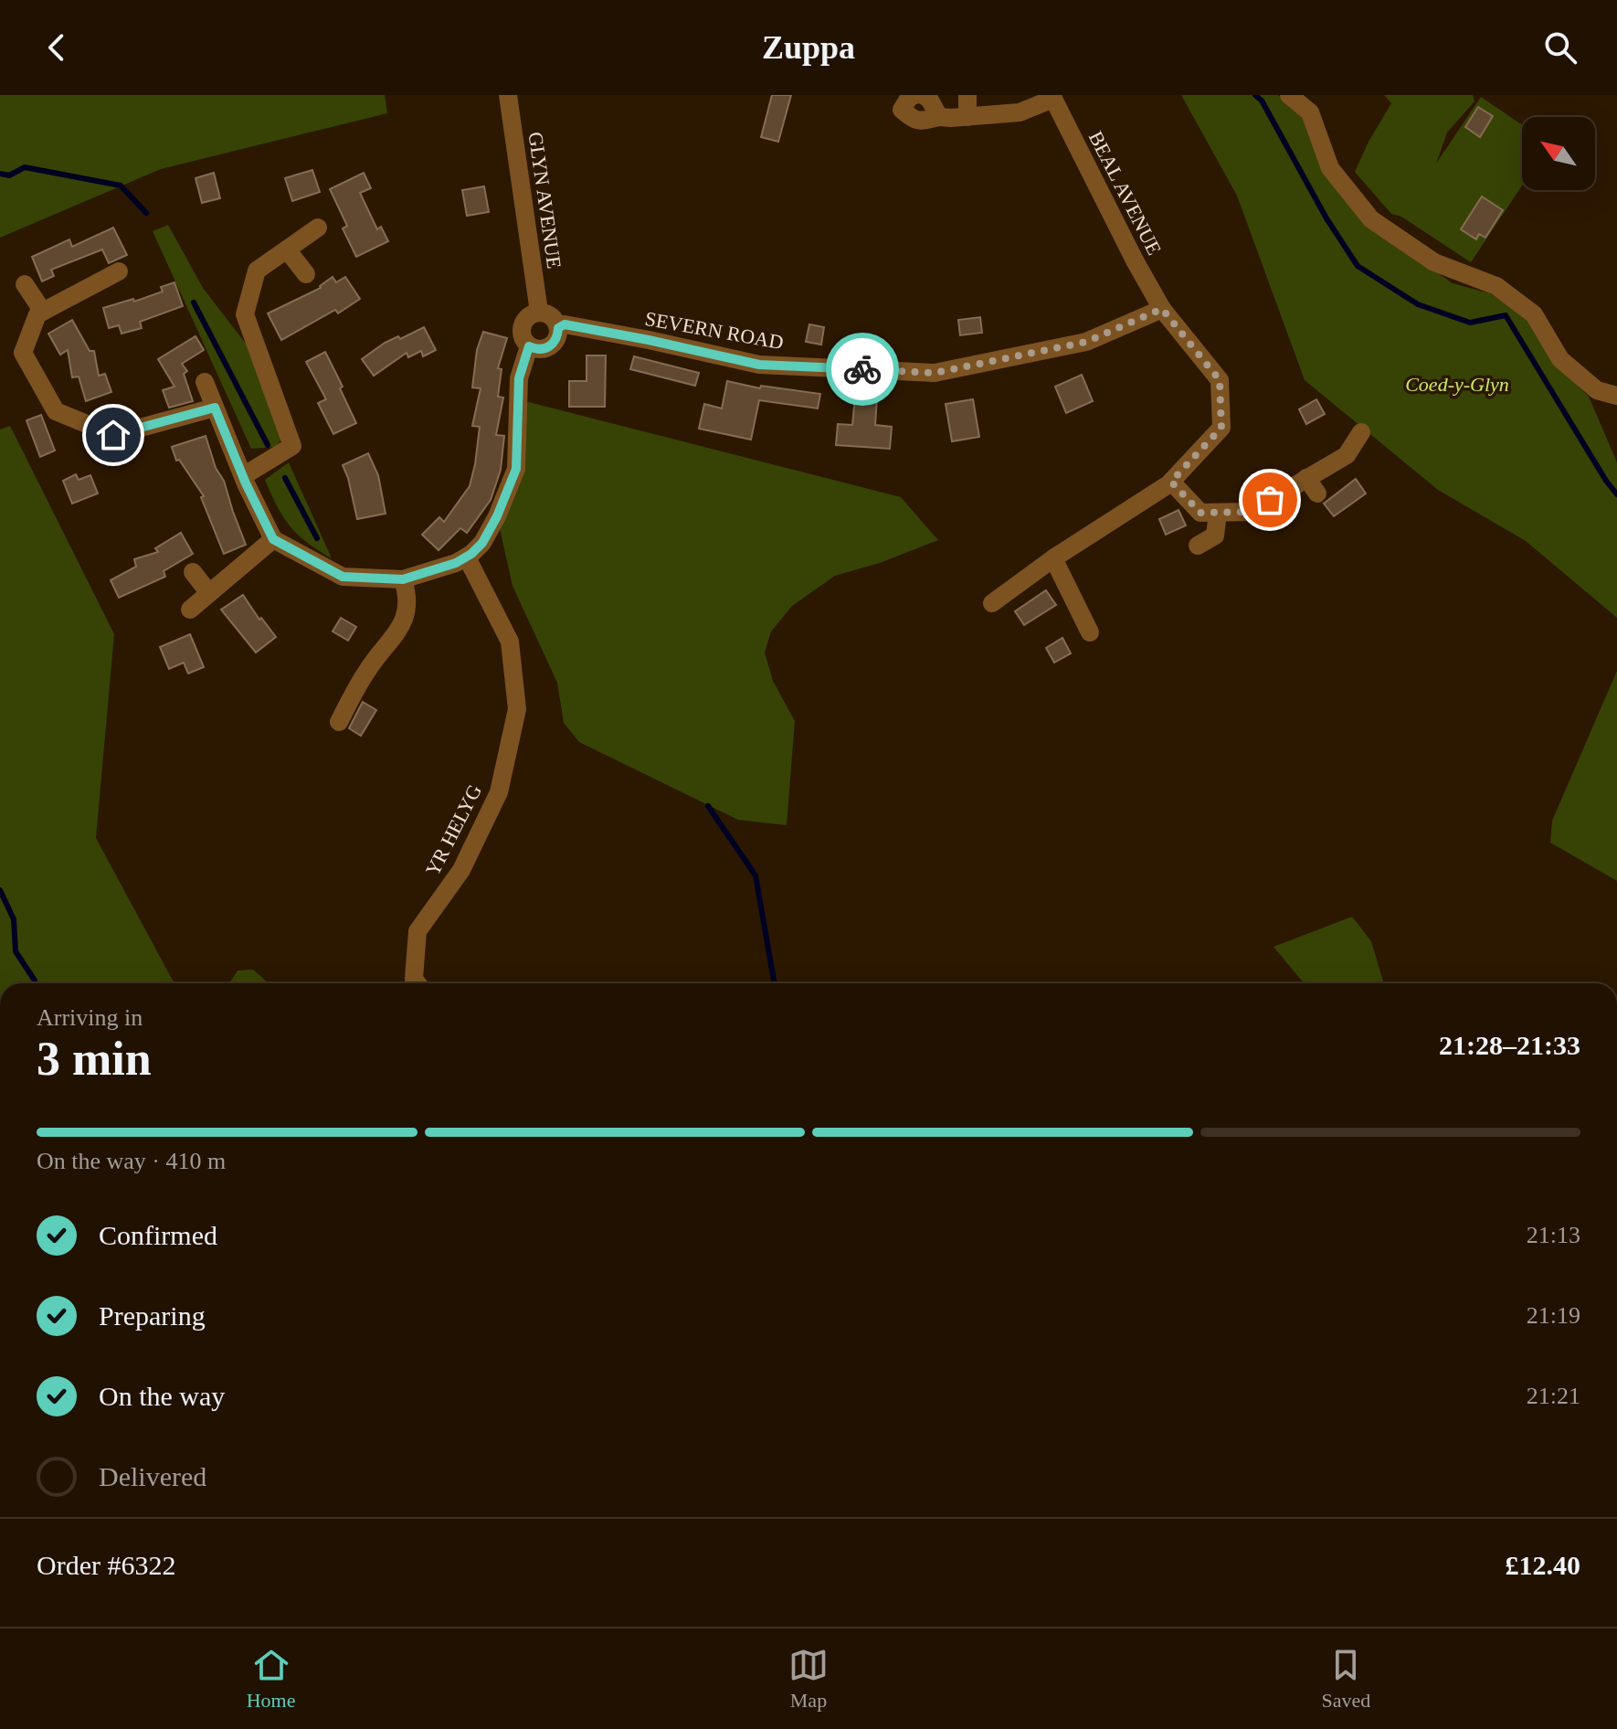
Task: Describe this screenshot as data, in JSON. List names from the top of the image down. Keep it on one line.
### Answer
{"streets":{"street":["BEAL AVENUE","GLYN AVENUE","SEVERN ROAD","YR HELYG"]},"crossings":[["BEAL AVENUE","SEVERN ROAD"],["GLYN AVENUE","SEVERN ROAD"]],"parks":["Coed-y-Glyn"],"north":"top left","page":{"header":"Zuppa","heading":["3 min","Arriving in","21:28–21:33"],"panel":["Order #6322","£12.40"],"bar":"On the way · 410 m","list":[["Confirmed","21:13"],["Preparing","21:19"],["On the way","21:21"],"Delivered"],"tabs":["Home","Map","Saved"]}}
